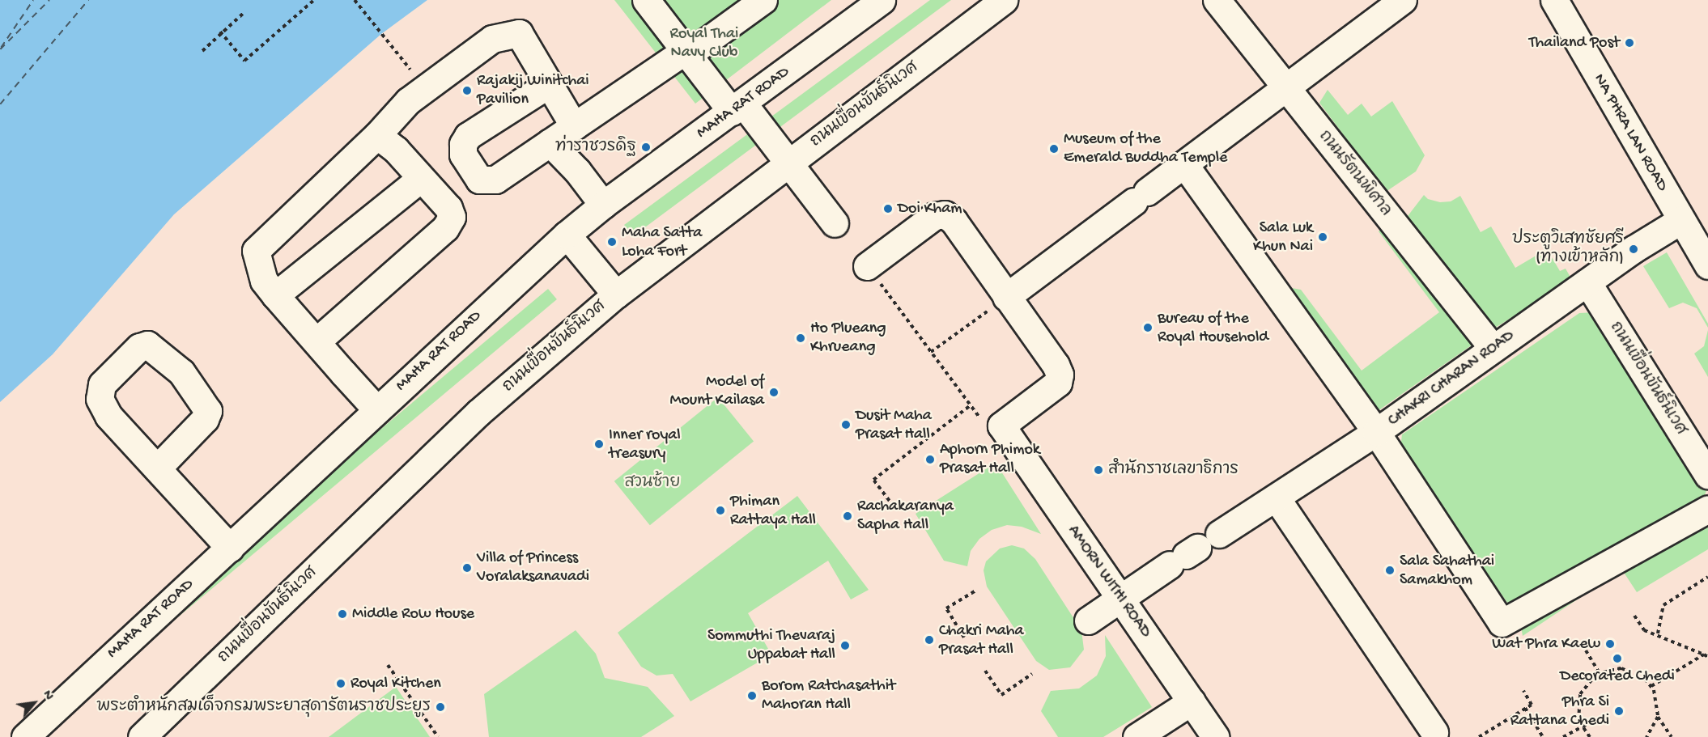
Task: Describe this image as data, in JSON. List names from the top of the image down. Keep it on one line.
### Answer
{"streets":{"street":["MAHA RAT ROAD","ถนนเขื่อนขันธ์นิเวศ","NA PHRA LAN ROAD","ถนนรัตนพิศาล","CHAKRI CHARAN ROAD","AMORN WITHI ROAD"]},"crossings":[["ถนนเขื่อนขันธ์นิเวศ","CHAKRI CHARAN ROAD"],["NA PHRA LAN ROAD","CHAKRI CHARAN ROAD"],["ถนนรัตนพิศาล","CHAKRI CHARAN ROAD"]],"parks":["Royal Thai Navy Club","สวนซ้าย"],"places":["Thailand Post","Rajakij Winitchai Pavilion","ท่าราชวรดิฐ","Museum of the Emerald Buddha Temple","Doi Kham","Sala Luk Khun Nai","Maha Satta Loha Fort","ประตูวิเสทชัยศรี (ทางเข้าหลัก)","Bureau of the Royal Household","Ho Plueang Khrueang","Model of Mount Kailasa","Dusit Maha Prasat Hall","Inner royal treasury","Aphorn Phimok Prasat Hall","สำนักราชเลขาธิการ","Phiman Rattaya Hall","Rachakaranya Sapha Hall","Villa of Princess Voralaksanavadi","Sala Sahathai Samakhom","Middle Row House","Chakri Maha Prasat Hall","Wat Phra Kaew","Sommuthi Thevaraj Uppabat Hall","Decorated Chedi","Royal Kitchen","Borom Ratchasathit Mahoran Hall","พระตำหนักสมเด็จกรมพระยาสุดารัตนราชประยูร","Phra Si Rattana Chedi"],"north":"top right"}
